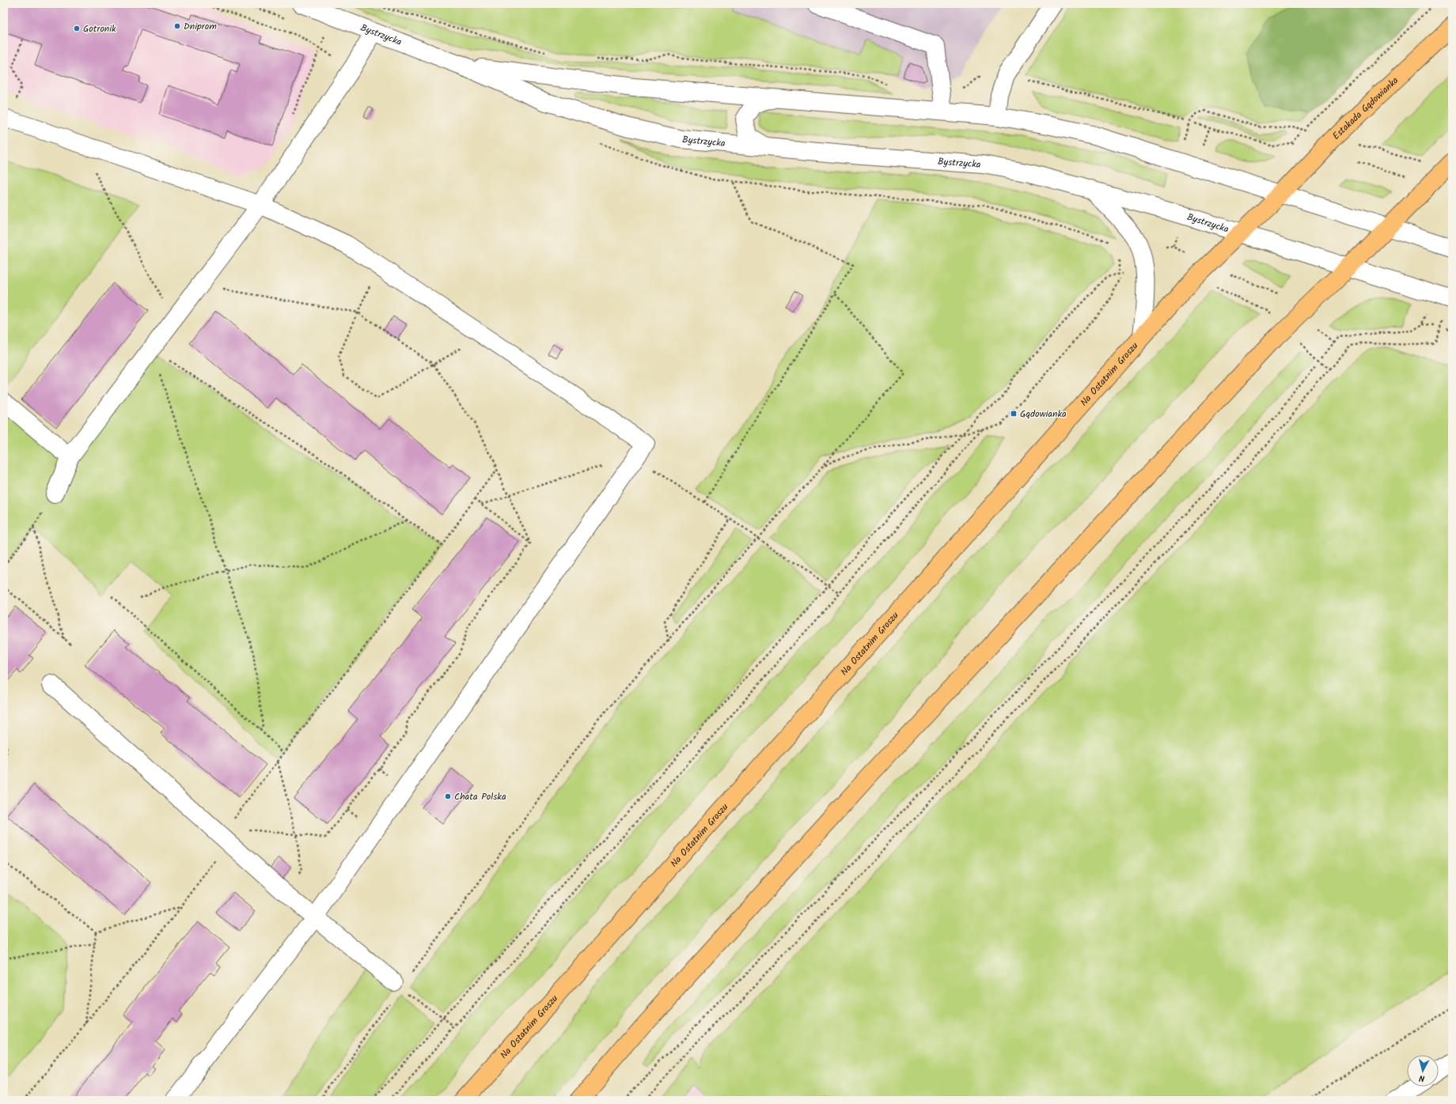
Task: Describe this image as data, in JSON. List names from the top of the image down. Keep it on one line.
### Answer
{"streets":{"main road":["Estakada Gądowianka","Na Ostatnim Groszu"],"street":["Bystrzycka"]},"crossings":[["Bystrzycka","Estakada Gądowianka"],["Bystrzycka","Na Ostatnim Groszu"],["Estakada Gądowianka","Na Ostatnim Groszu"]],"places":{"other":["Dniprom","Gotronik","Chata Polska"],"transit":["Gądowianka"]},"north":"bottom"}
